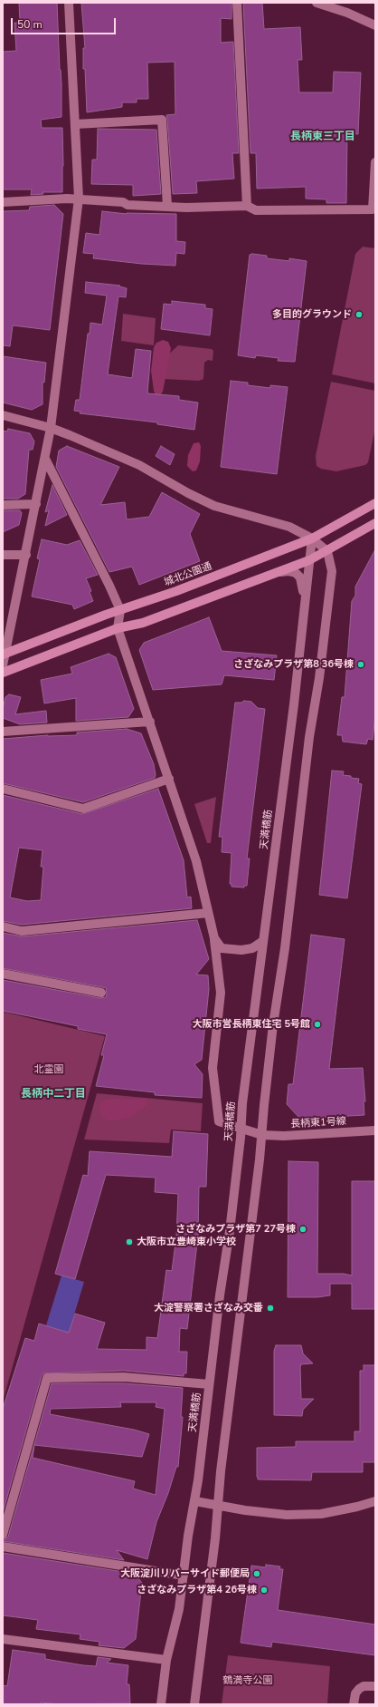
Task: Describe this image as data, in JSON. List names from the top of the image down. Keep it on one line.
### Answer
{"streets":{"main road":["城北公園通"],"street":["天満橋筋","長柄東1号線"]},"crossings":[["城北公園通","天満橋筋"],["天満橋筋","長柄東1号線"]],"districts":["長柄東三丁目","長柄中二丁目"],"parks":["北霊園","鶴満寺公園"],"places":["多目的グラウンド","さざなみプラザ第8 36号棟","大阪市営長柄東住宅 5号館","さざなみプラザ第7 27号棟","大阪市立豊崎東小学校","大淀警察署さざなみ交番","大阪淀川リバーサイド郵便局","さざなみプラザ第4 26号棟"],"scale_bar":"50 m"}
